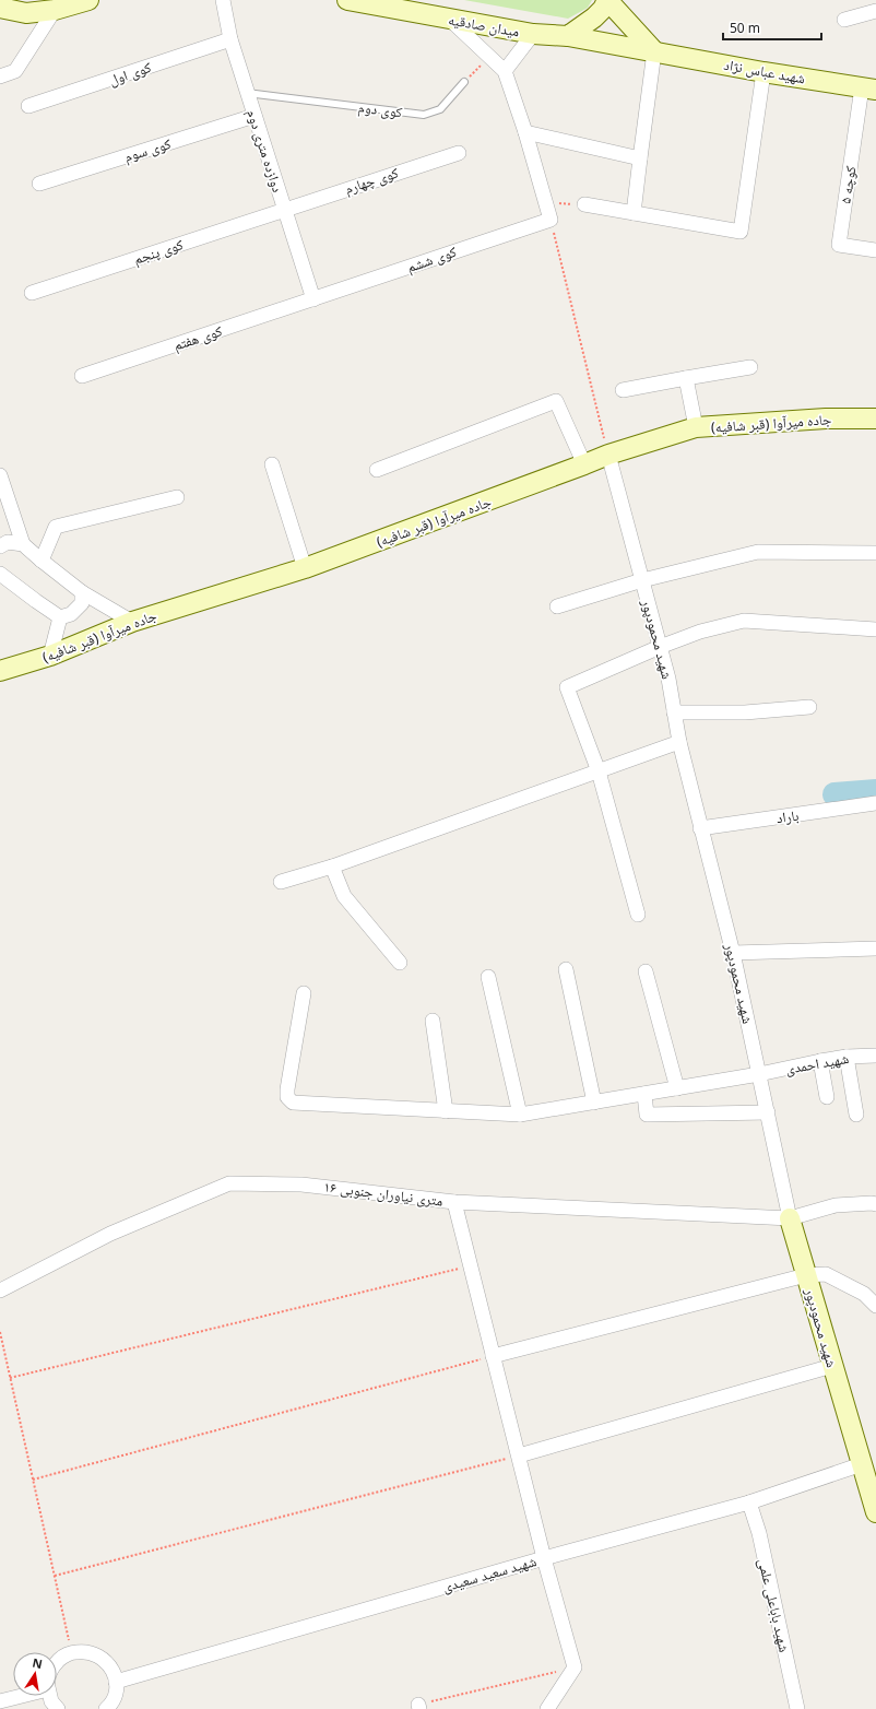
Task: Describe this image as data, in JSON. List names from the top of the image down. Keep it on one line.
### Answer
{"streets":{"street":["میدان صادقیه","شهید عباس نژاد","کوی اول","کوی سوم","دوازده متری دوم","کوی چهارم","کوچه ۵","کوی پنجم","کوی ششم","کوی هفتم","جاده میرآوا (قبر شافیه)","شهید محمودپور","باراد","شهید احمدی","۱۶ متری نیاوران جنوبی","شهید سعید سعیدی","شهید باباعلی علمی"],"lane":["کوی دوم"]},"crossings":[["میدان صادقیه","شهید عباس نژاد"],["شهید عباس نژاد","کوچه ۵"],["کوی اول","دوازده متری دوم"],["کوی دوم","دوازده متری دوم"],["کوی سوم","دوازده متری دوم"],["دوازده متری دوم","کوی چهارم"],["دوازده متری دوم","کوی پنجم"],["دوازده متری دوم","کوی ششم"],["دوازده متری دوم","کوی هفتم"],["کوی چهارم","کوی پنجم"],["کوی ششم","کوی هفتم"],["جاده میرآوا (قبر شافیه)","شهید محمودپور"],["شهید محمودپور","باراد"],["شهید محمودپور","شهید احمدی"],["شهید محمودپور","۱۶ متری نیاوران جنوبی"],["شهید محمودپور","شهید سعید سعیدی"],["شهید سعید سعیدی","شهید باباعلی علمی"]],"scale_bar":"50 m","north":"top"}
